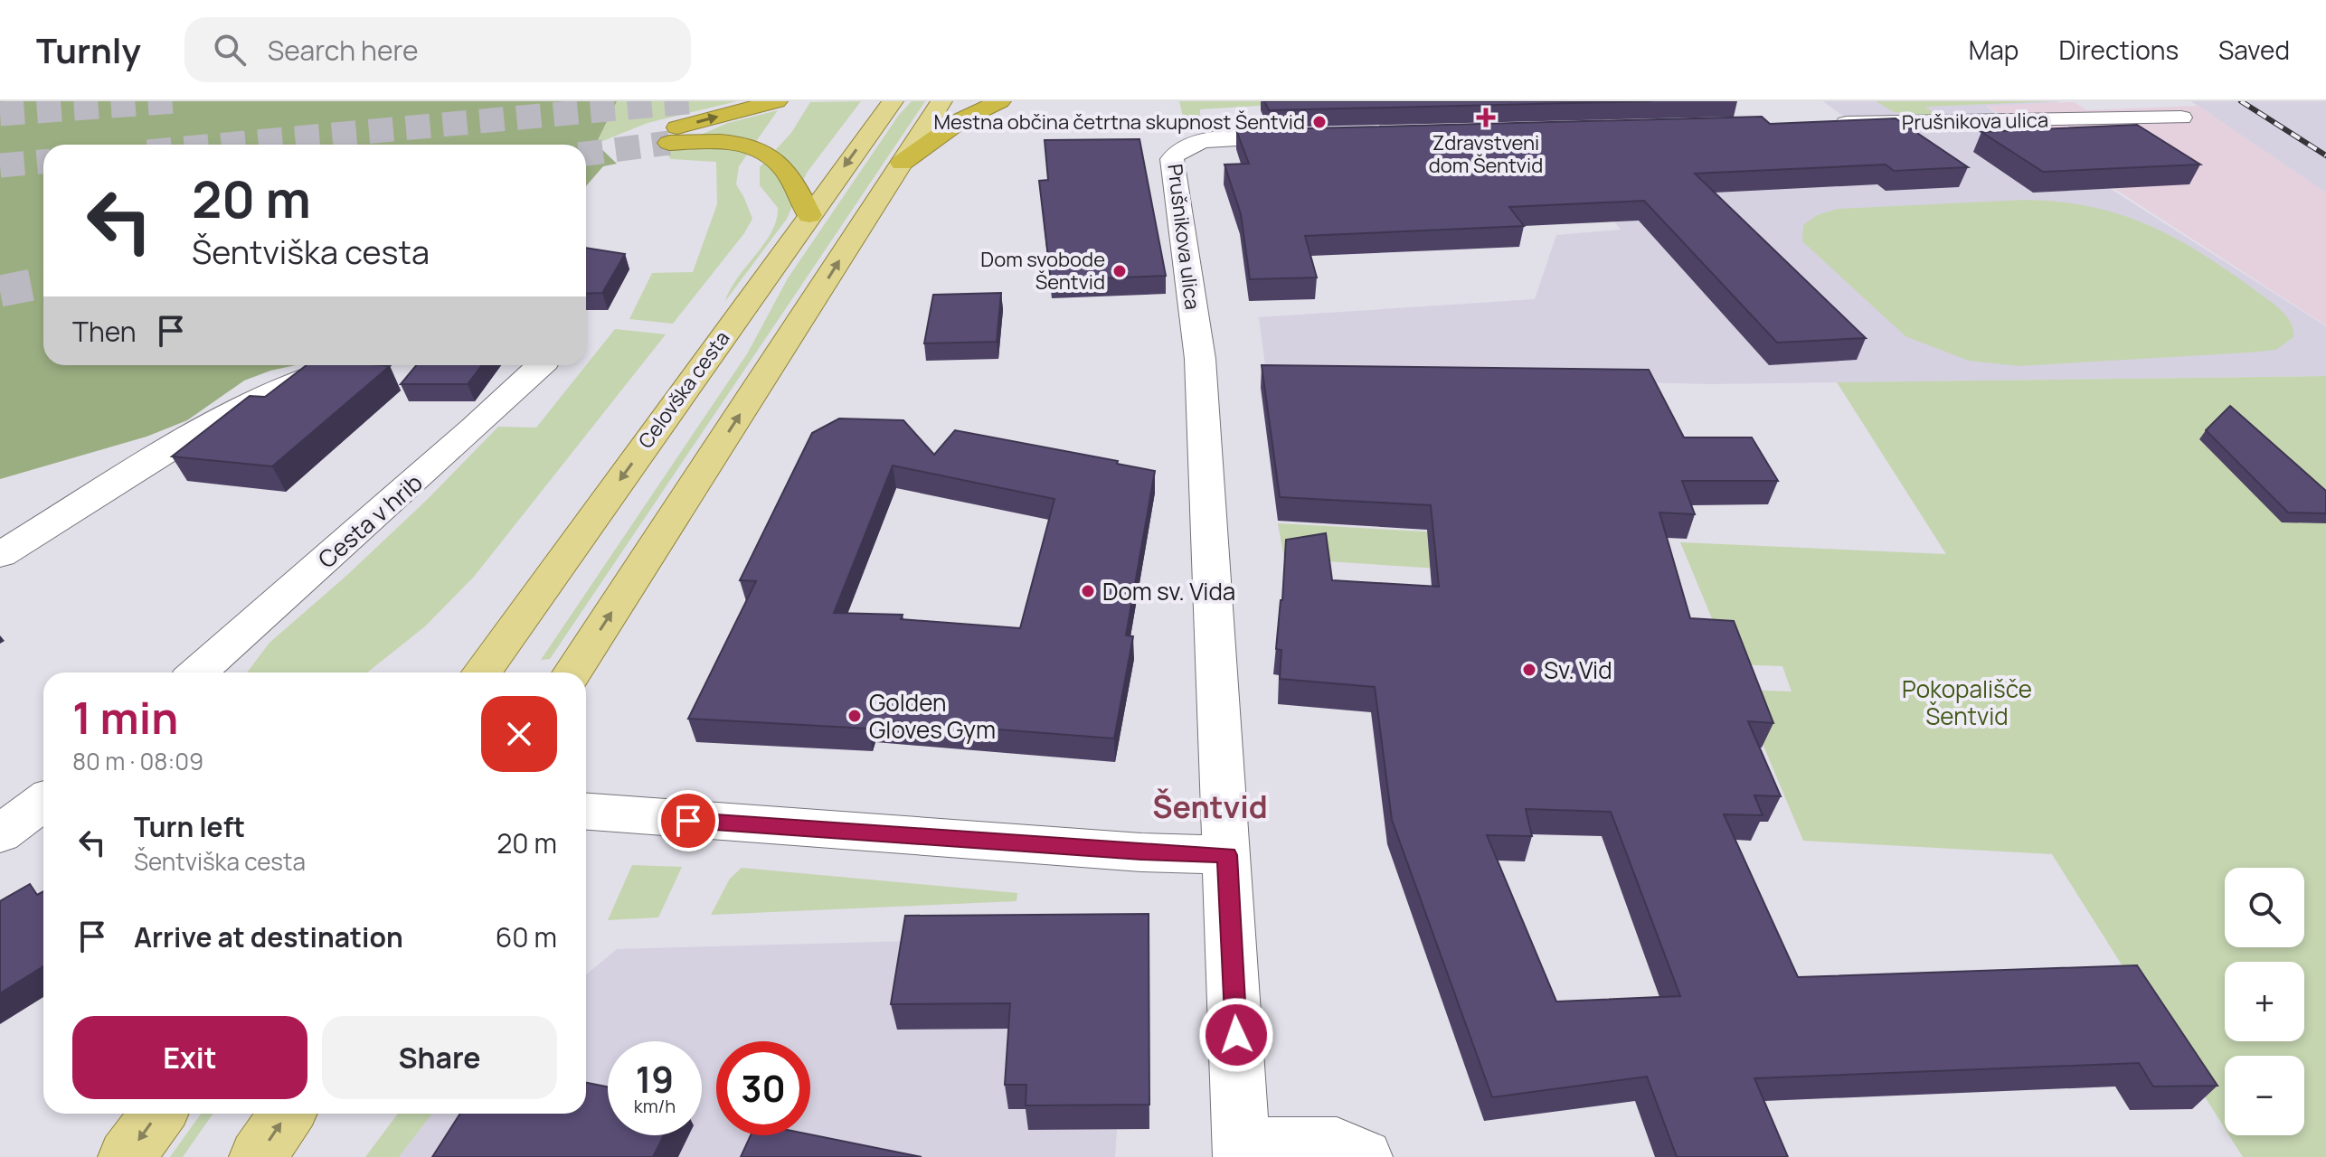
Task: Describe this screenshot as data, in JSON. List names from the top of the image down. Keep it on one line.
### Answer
{"streets":{"main road":["Celovška cesta"],"street":["Prušnikova ulica","Cesta v hrib"]},"districts":["Šentvid"],"parks":["Pokopališče Šentvid"],"places":{"health":["Zdravstveni dom Šentvid"],"other":["Mestna občina četrtna skupnost Šentvid","Dom svobode Šentvid","Dom sv. Vida","Sv. Vid","Golden Gloves Gym"]},"page":{"header":"Turnly","search":"Search here","nav":["Map","Directions","Saved"],"turn":["20 m","Šentviška cesta"],"then":"Then","heading":["1 min","80 m · 08:09"],"list":[{"name":"Turn left","note":"Šentviška cesta","value":"20 m"},{"name":"Arrive at destination","value":"60 m"}],"map_buttons":["+","−"],"buttons":["Exit","Share"],"speed":"19 km/h","limit":"30"}}
